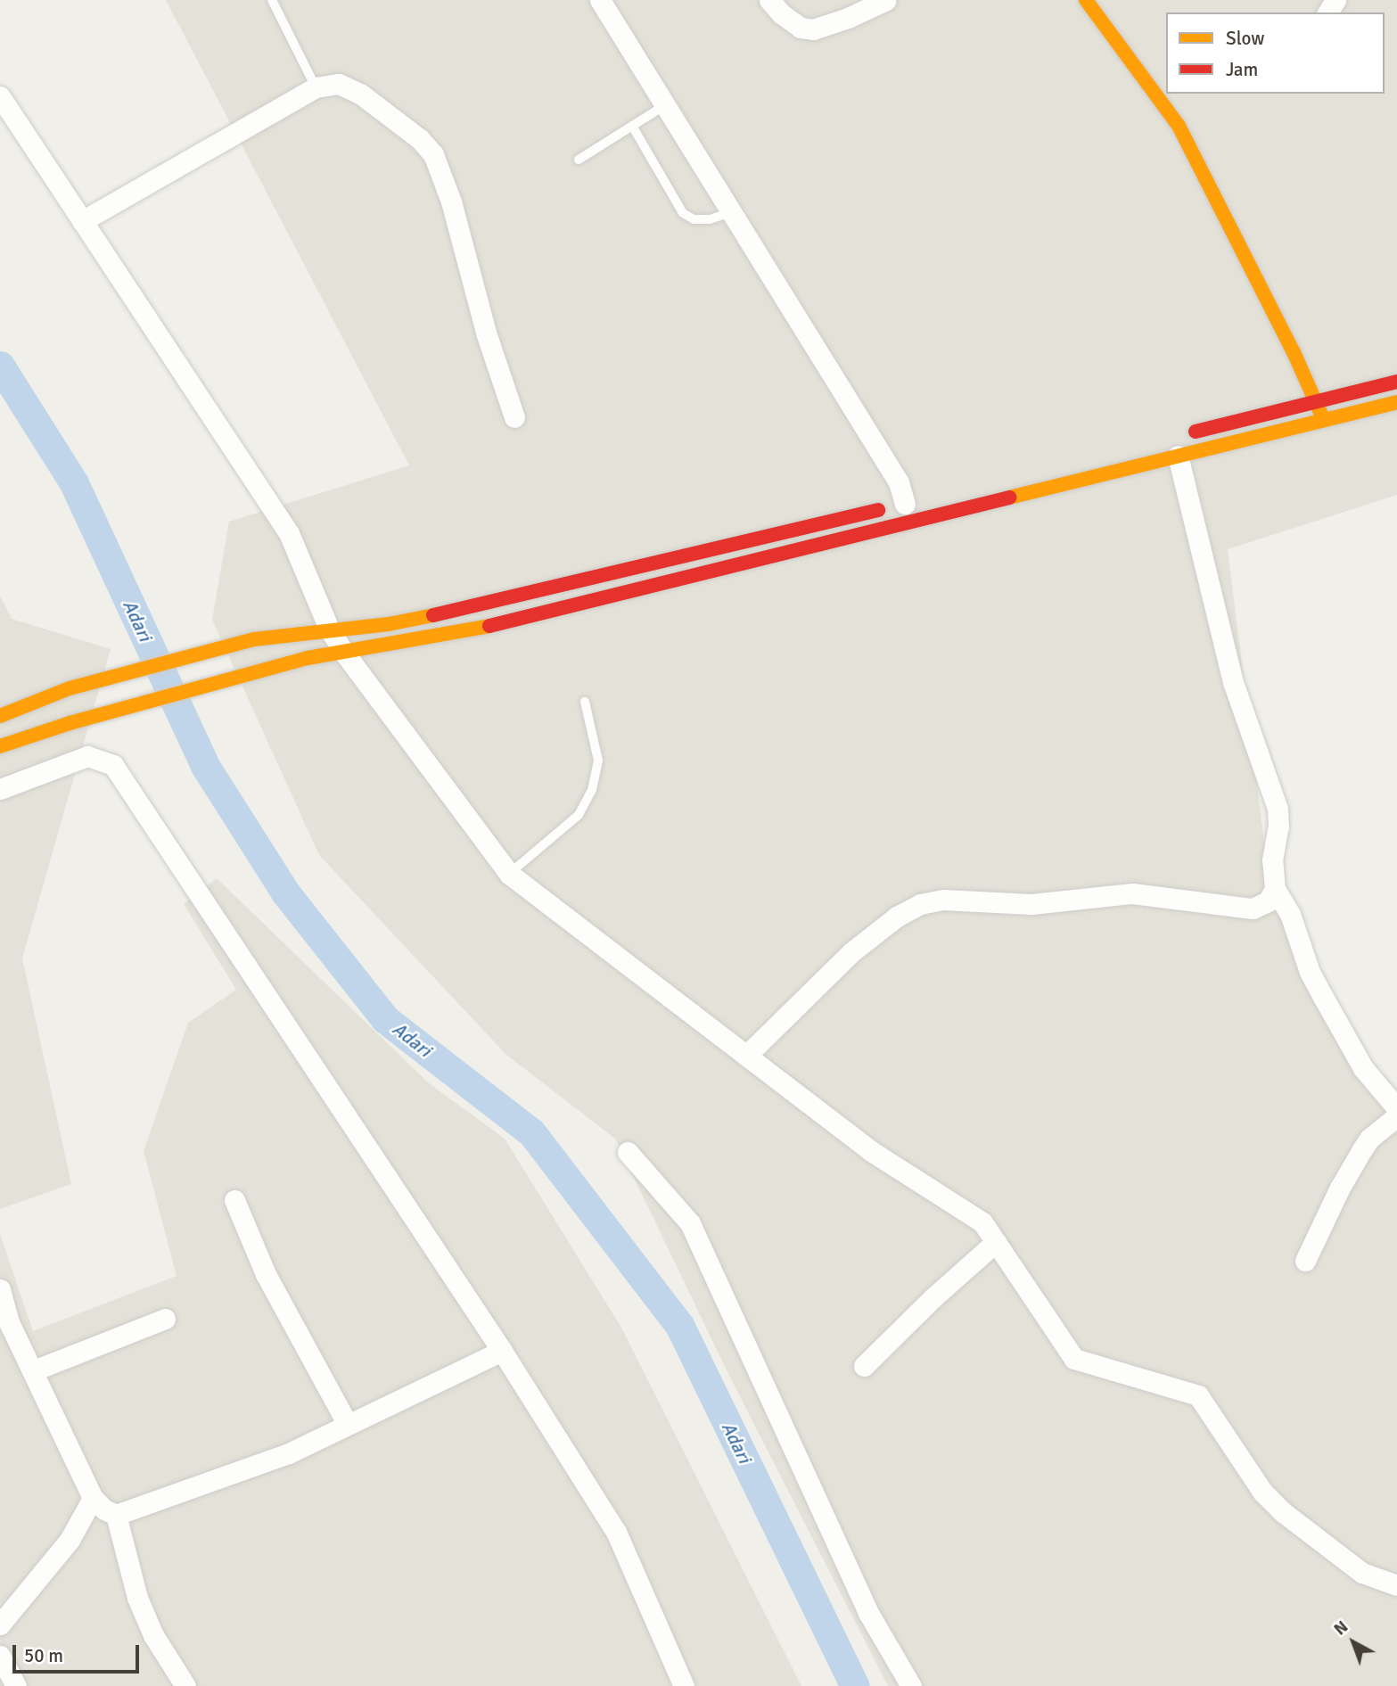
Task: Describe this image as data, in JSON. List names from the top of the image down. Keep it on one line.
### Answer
{"water":["Adari"],"legend":["Slow","Jam"],"scale_bar":"50 m","north":"top left"}
